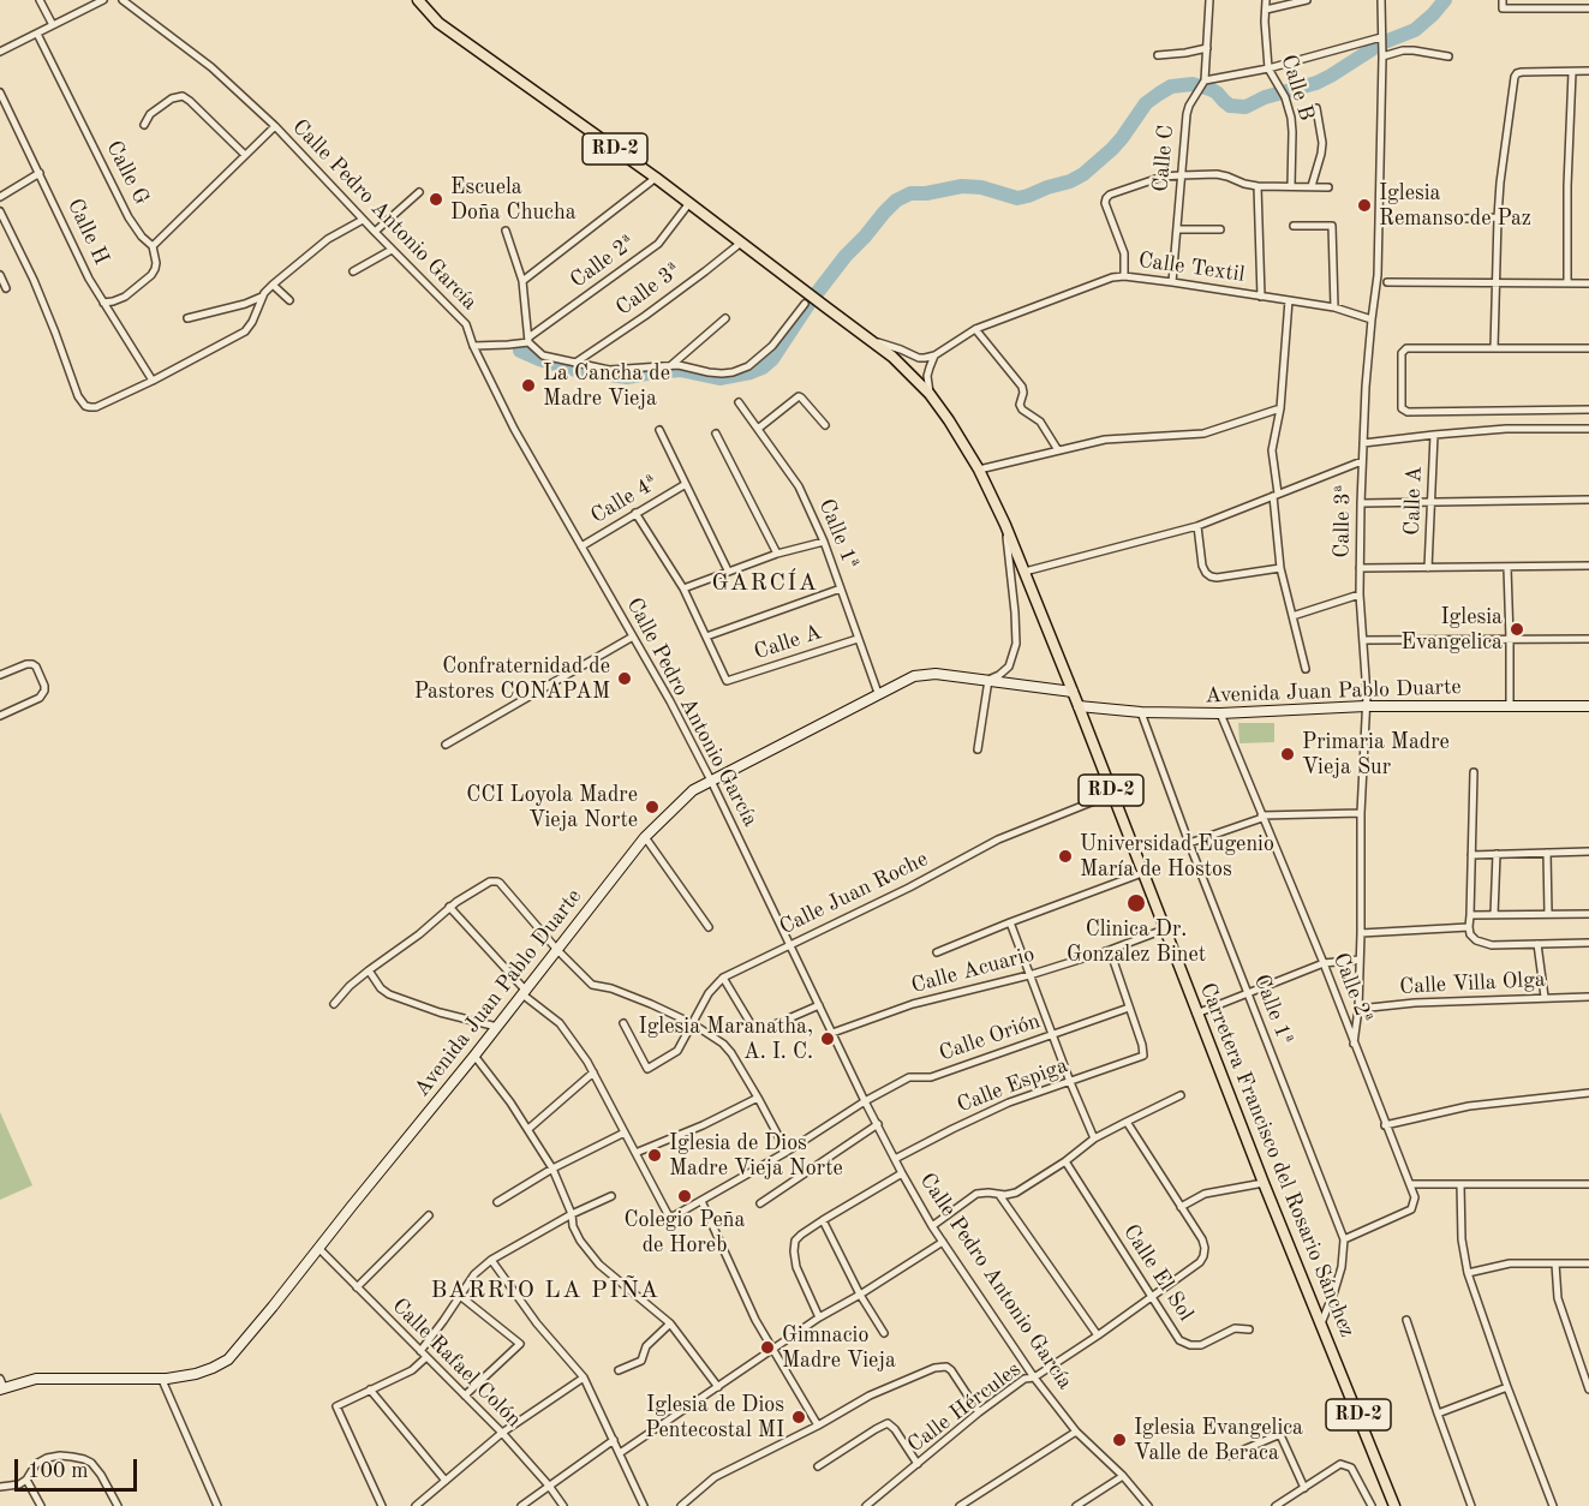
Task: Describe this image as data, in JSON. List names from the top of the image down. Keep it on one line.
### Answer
{"streets":{"main road":["RD-2","Avenida Juan Pablo Duarte","Carretera Francisco del Rosario Sánchez"],"street":["Calle B","Calle C","Calle G","Calle Pedro Antonio García","Calle H","Calle 2ª","Calle Textil","Calle 3ª","Calle 4ª","Calle A","Calle 1ª","Calle Juan Roche","Calle Acuario","Calle Villa Olga","Calle Orión","Calle Espiga","Calle El Sol","Calle Rafael Colón","Calle Hércules"]},"crossings":[["Calle C","Calle Textil"],["Calle Pedro Antonio García","Calle 4ª"],["Calle Pedro Antonio García","Avenida Juan Pablo Duarte"],["Calle Pedro Antonio García","Calle Juan Roche"],["Calle Pedro Antonio García","Calle Acuario"],["Calle Pedro Antonio García","Calle Orión"],["Calle Pedro Antonio García","Calle Espiga"],["Calle Pedro Antonio García","Calle Hércules"],["Calle 2ª","Calle 3ª"],["Calle 2ª","Avenida Juan Pablo Duarte"],["Calle 2ª","Carretera Francisco del Rosario Sánchez"],["Calle Textil","Calle 3ª"],["Calle 3ª","Avenida Juan Pablo Duarte"],["Calle 3ª","Calle Villa Olga"],["Calle 3ª","Carretera Francisco del Rosario Sánchez"],["Calle A","Calle 1ª"],["Calle 1ª","Avenida Juan Pablo Duarte"],["Calle 1ª","Carretera Francisco del Rosario Sánchez"],["Avenida Juan Pablo Duarte","Carretera Francisco del Rosario Sánchez"],["Avenida Juan Pablo Duarte","Calle Rafael Colón"],["Calle Juan Roche","Carretera Francisco del Rosario Sánchez"],["Calle Acuario","Carretera Francisco del Rosario Sánchez"],["Calle Orión","Calle Espiga"],["Calle El Sol","Calle Hércules"]],"districts":["GARCÍA","BARRIO LA PIÑA"],"places":["Escuela Doña Chucha","Iglesia Remanso de Paz","La Cancha de Madre Vieja","Iglesia Evangelica","Confraternidad de Pastores CONAPAM","Primaria Madre Vieja Sur","CCI Loyola Madre Vieja Norte","Universidad Eugenio María de Hostos","Clinica Dr. Gonzalez Binet","Iglesia Maranatha, A. I. C.","Iglesia de Dios Madre Vieja Norte","Colegio Peña de Horeb","Gimnacio Madre Vieja","Iglesia de Dios Pentecostal MI","Iglesia Evangelica Valle de Beraca"],"scale_bar":"100 m"}
